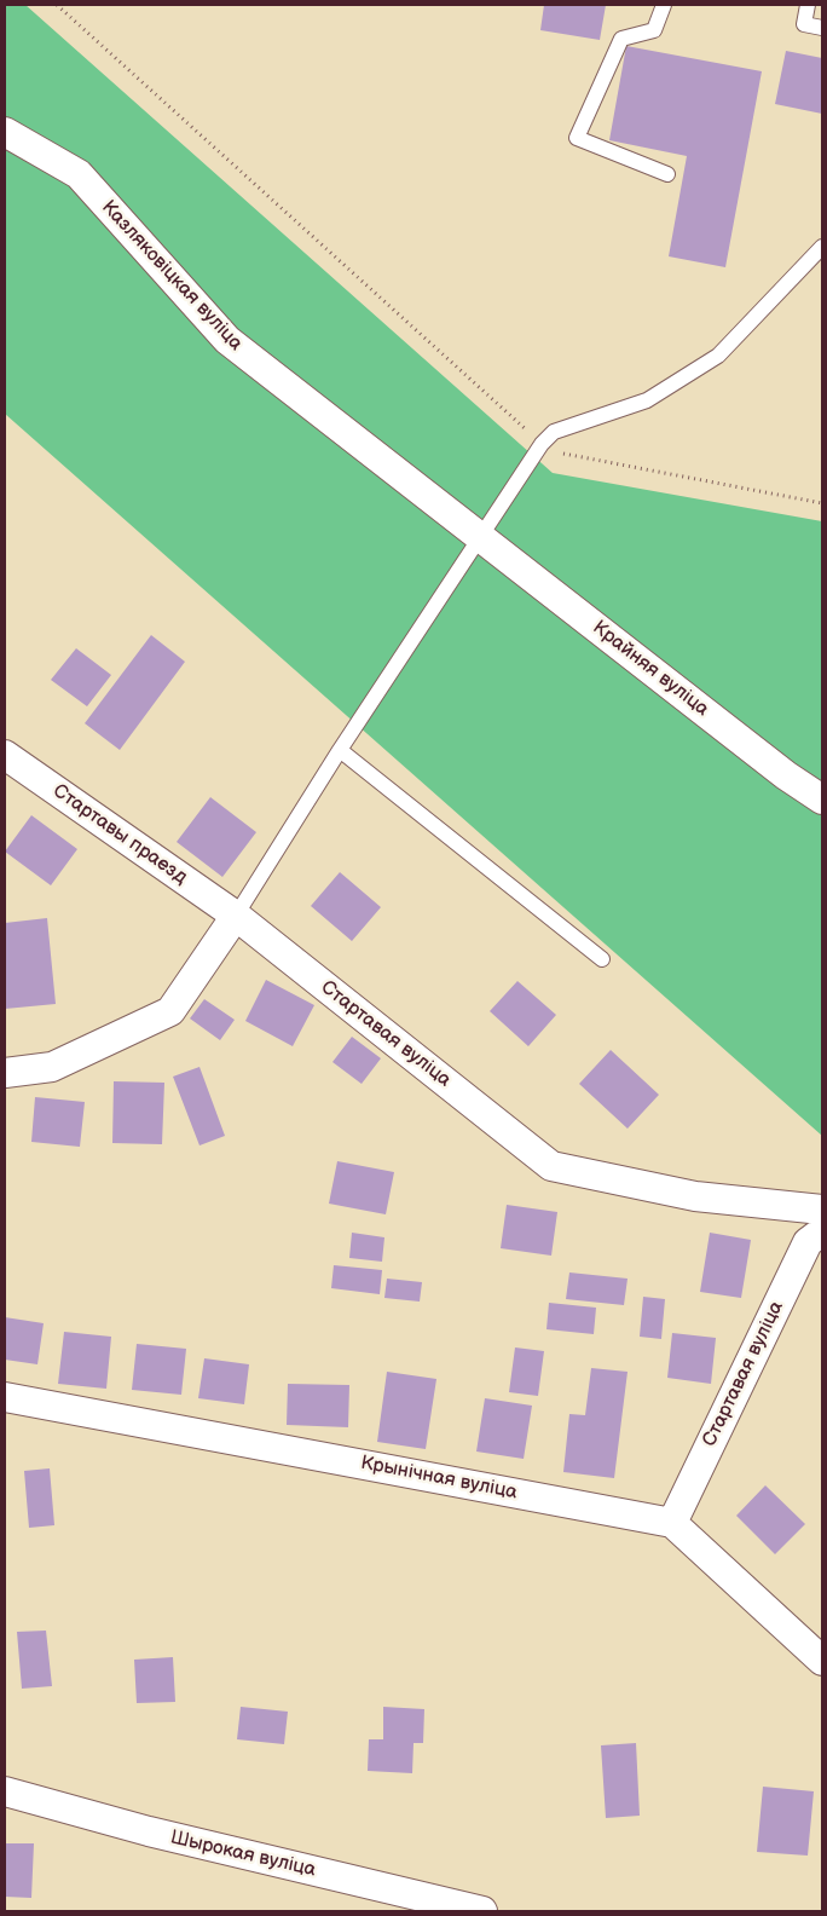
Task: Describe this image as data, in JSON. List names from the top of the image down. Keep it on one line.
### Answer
{"streets":{"street":["Казляковіцкая вуліца","Крайняя вуліца","Стартавы праезд","Стартавая вуліца","Крынічная вуліца","Шырокая вуліца"]},"crossings":[["Казляковіцкая вуліца","Крайняя вуліца"],["Стартавы праезд","Стартавая вуліца"],["Стартавая вуліца","Крынічная вуліца"]]}
